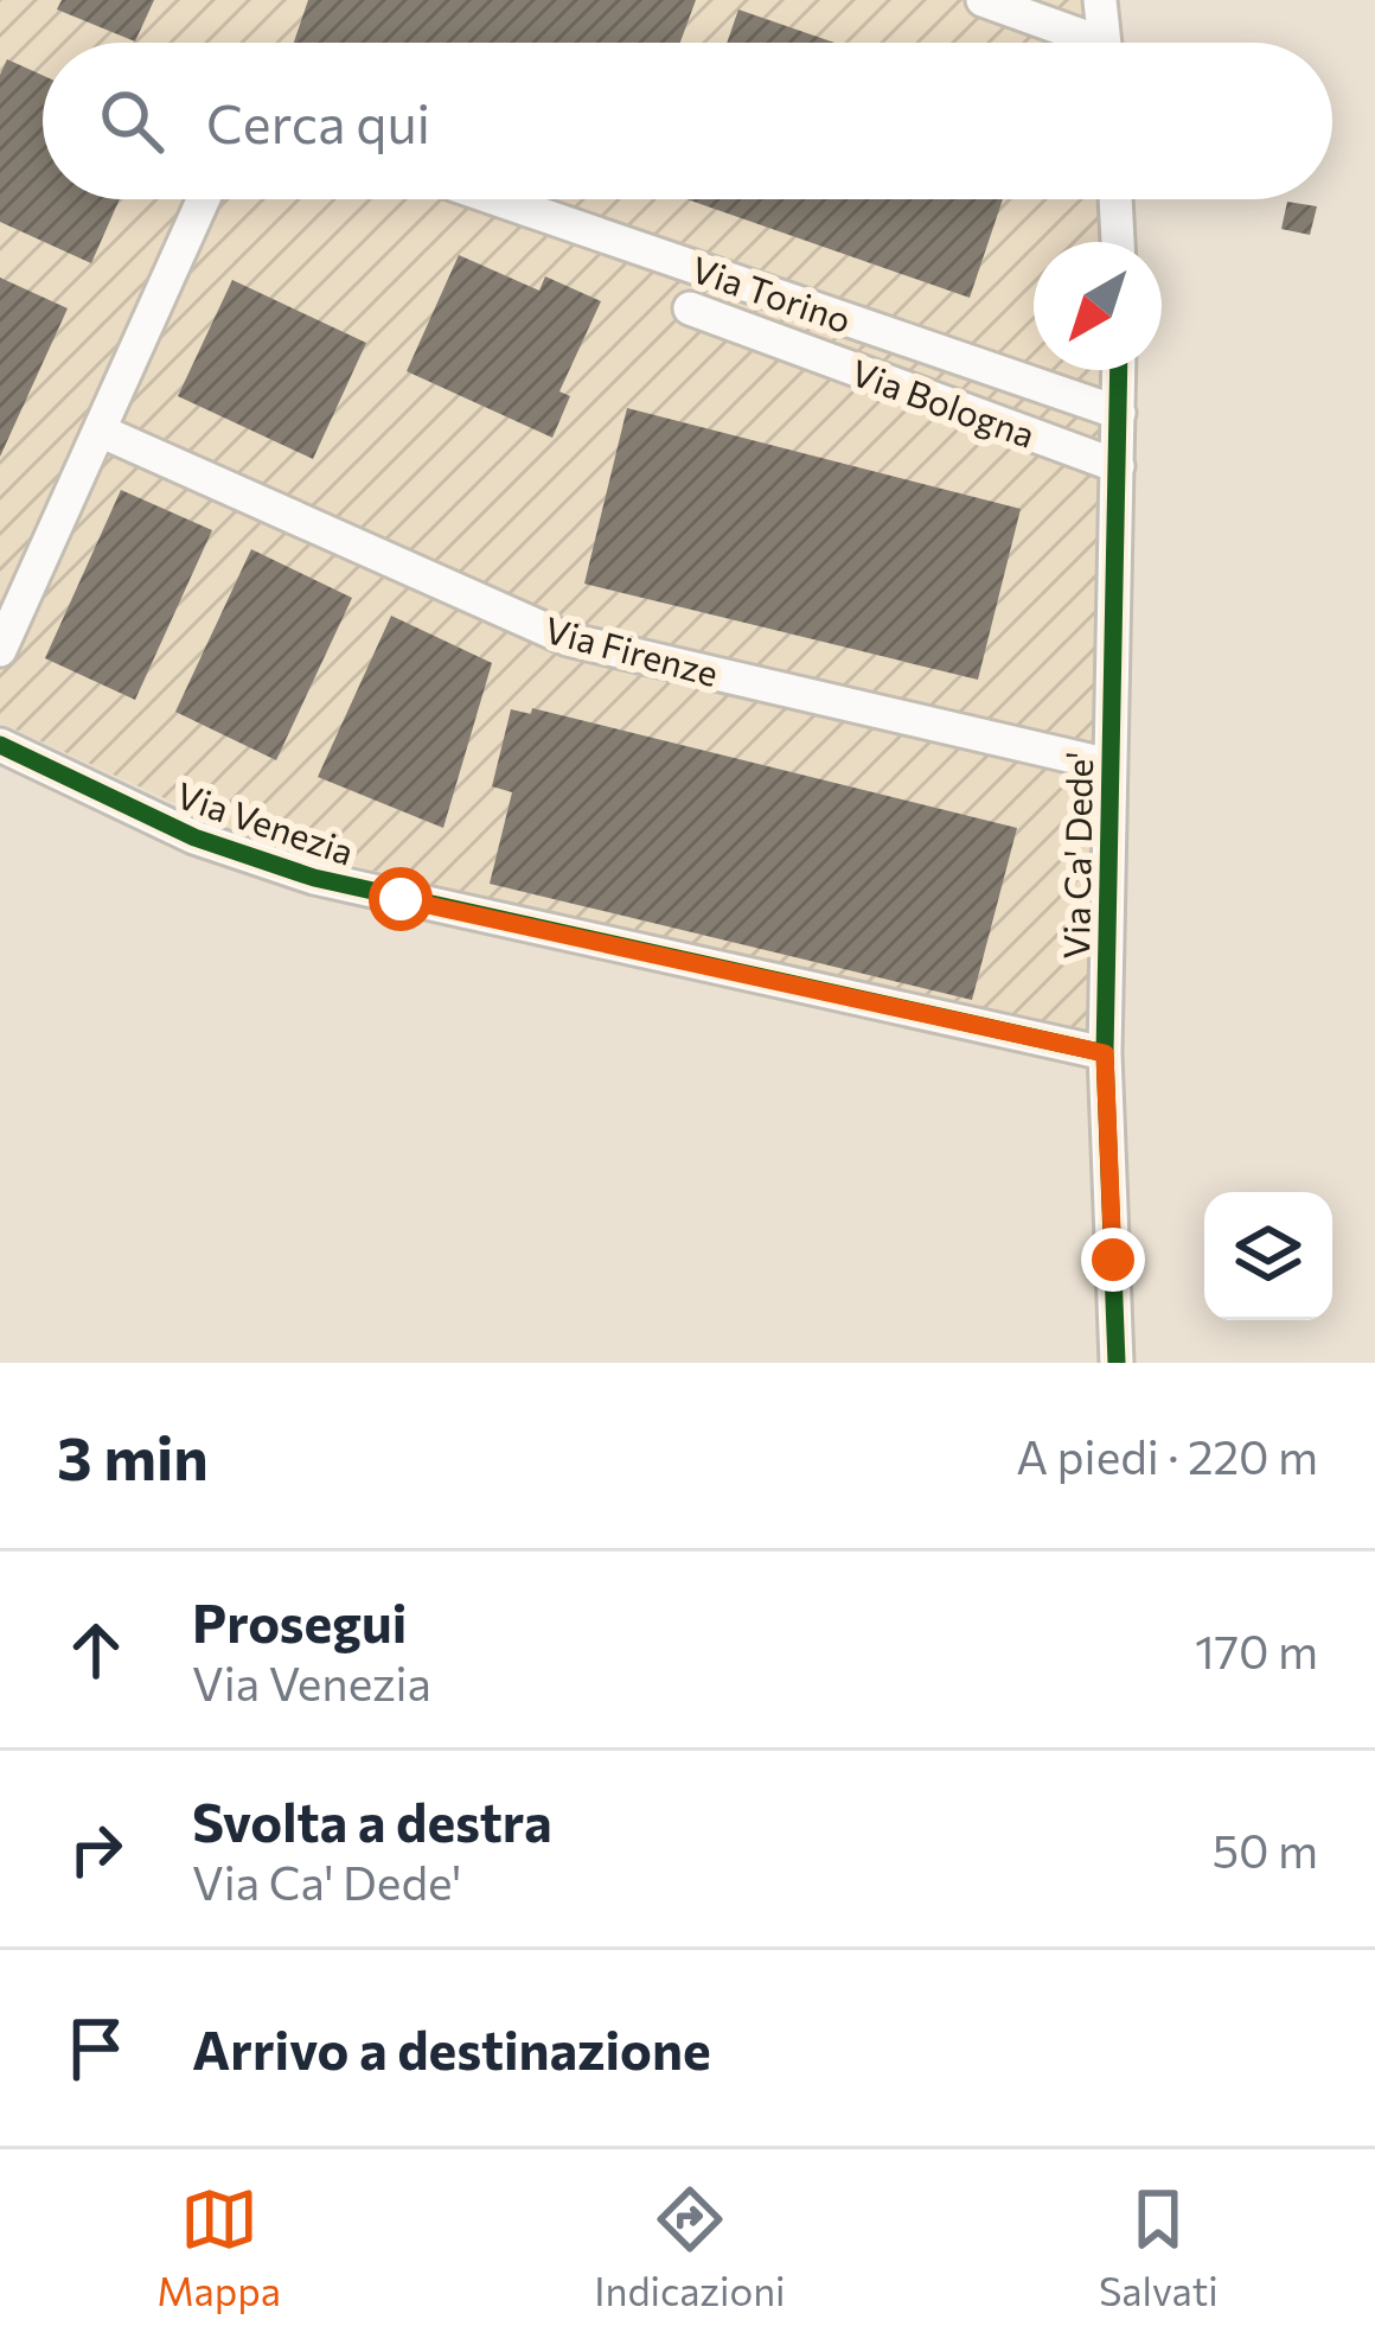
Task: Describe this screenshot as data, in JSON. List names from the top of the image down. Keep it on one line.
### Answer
{"streets":{"street":["Via Torino","Via Bologna","Via Firenze","Via Venezia","Via Ca' Dede'"]},"crossings":[["Via Torino","Via Ca' Dede'"],["Via Bologna","Via Ca' Dede'"],["Via Firenze","Via Ca' Dede'"],["Via Venezia","Via Ca' Dede'"]],"north":"bottom left","page":{"search":"Cerca qui","heading":["3 min","A piedi · 220 m"],"list":[["Prosegui","Via Venezia","170 m"],["Svolta a destra","Via Ca' Dede'","50 m"],"Arrivo a destinazione"],"nav":["Mappa","Indicazioni","Salvati"]}}
